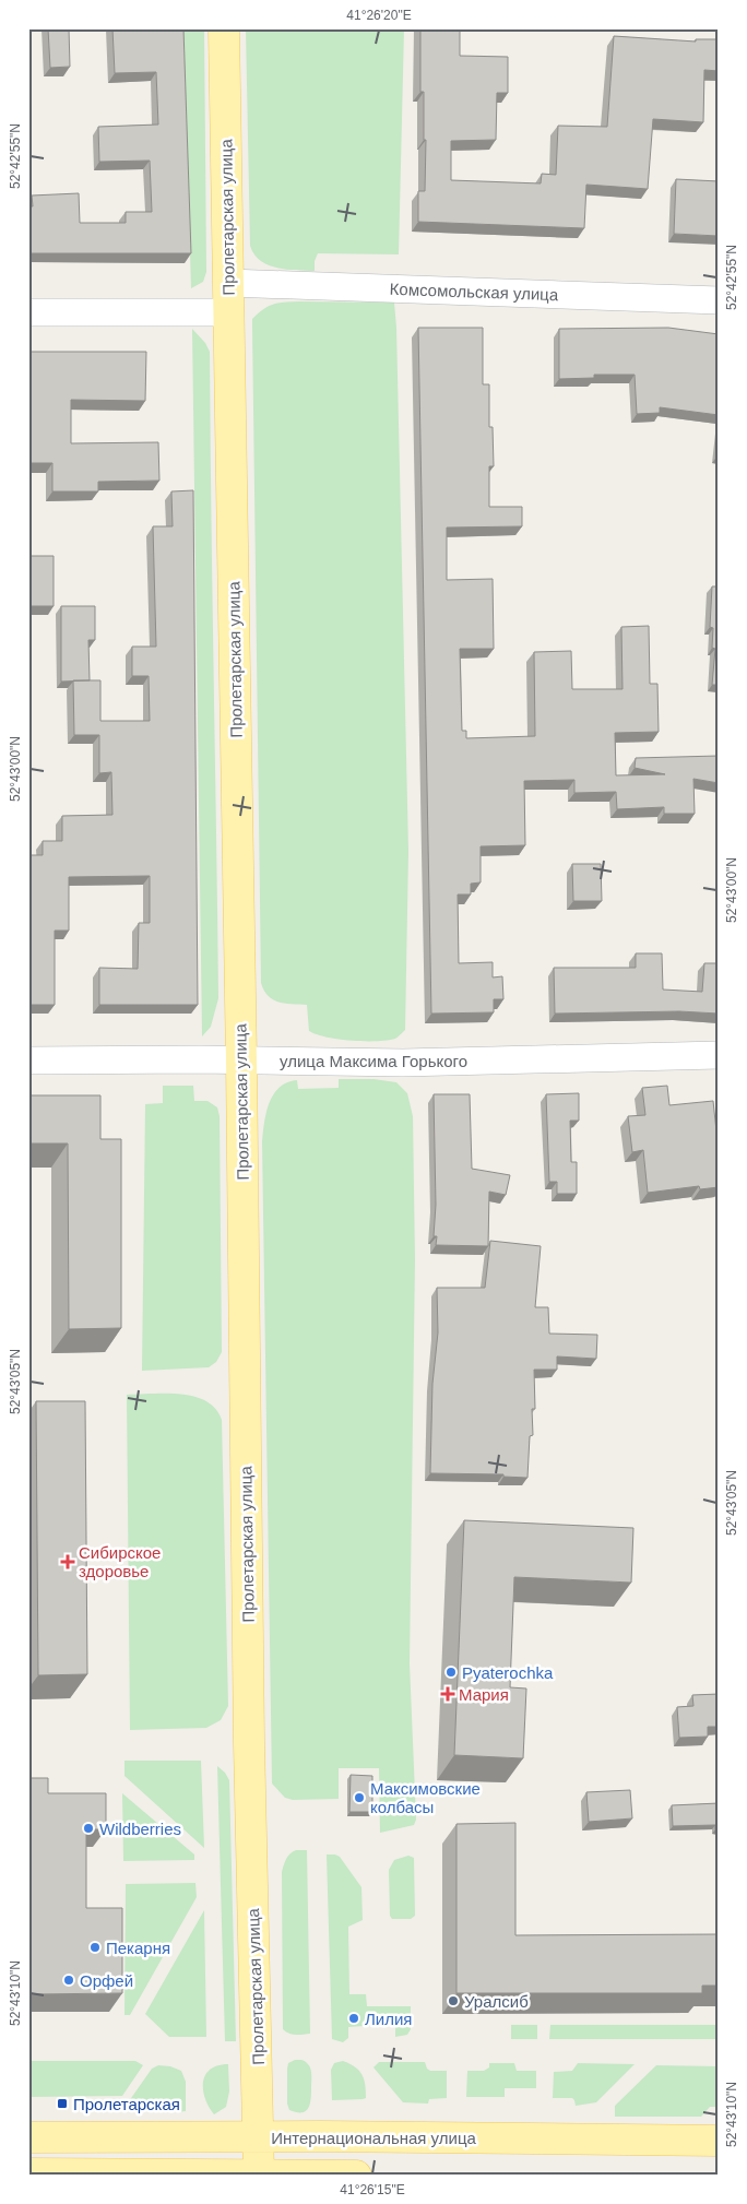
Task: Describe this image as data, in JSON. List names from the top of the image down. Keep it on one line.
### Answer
{"streets":{"main road":["Пролетарская улица","Интернациональная улица"],"street":["Комсомольская улица","улица Максима Горького"]},"crossings":[["Пролетарская улица","Комсомольская улица"],["Пролетарская улица","улица Максима Горького"],["Пролетарская улица","Интернациональная улица"]],"places":{"health":["Сибирское здоровье","Мария"],"other":["Pyaterochka","Максимовские колбасы","Wildberries","Пекарня","Орфей","Уралсиб","Лилия"],"transit":["Пролетарская"]},"coordinates":["41°26'20\"E","52°42'55\"N","52°43'00\"N","52°43'05\"N","52°43'10\"N","41°26'15\"E"]}
